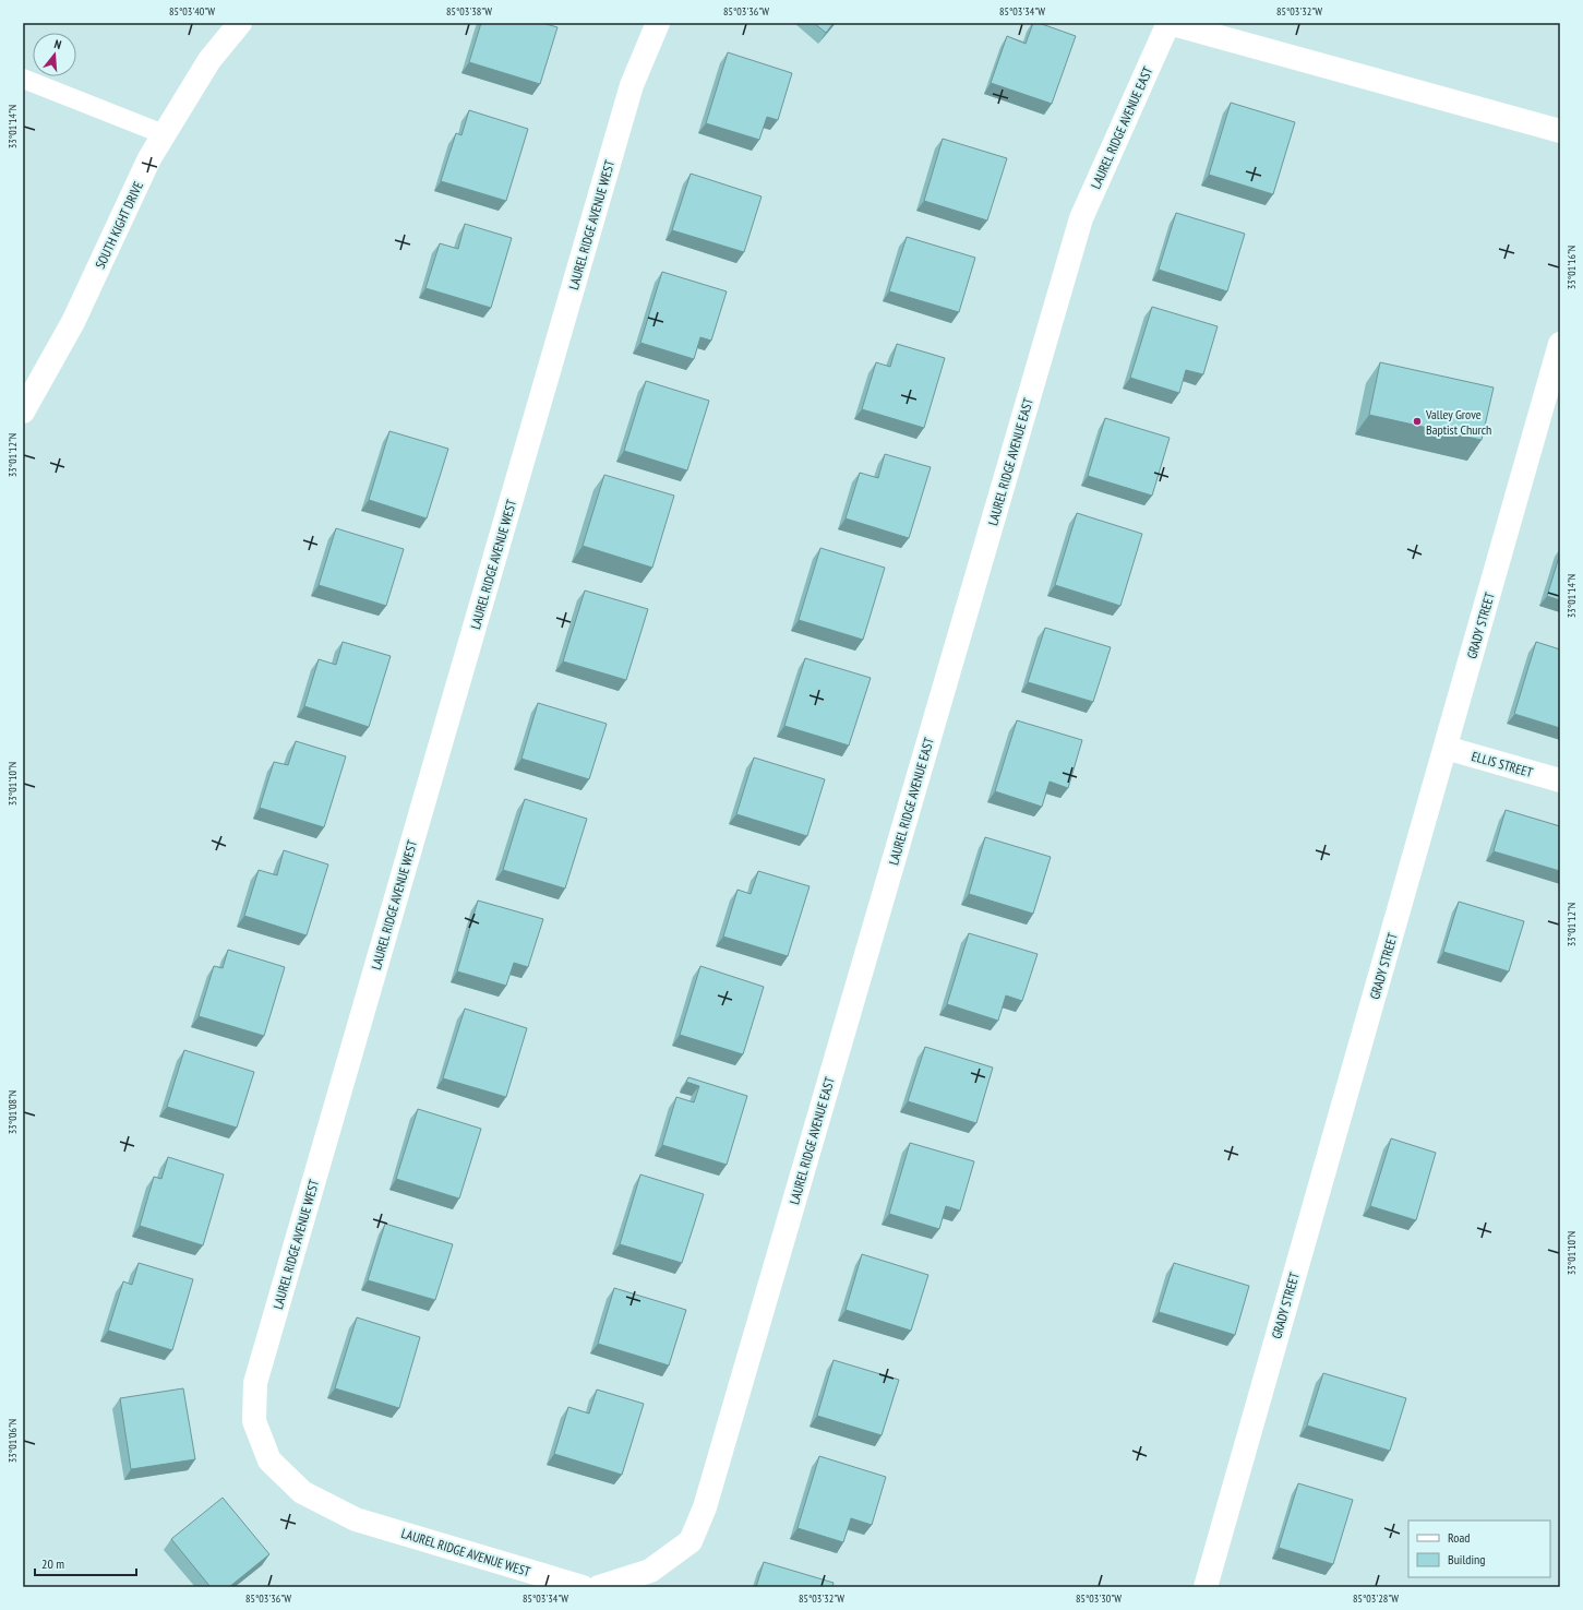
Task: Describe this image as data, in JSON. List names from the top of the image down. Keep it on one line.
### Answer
{"streets":{"street":["LAUREL RIDGE AVENUE EAST","SOUTH KIGHT DRIVE","LAUREL RIDGE AVENUE WEST","GRADY STREET","ELLIS STREET"]},"crossings":[["GRADY STREET","ELLIS STREET"]],"places":["Valley Grove Baptist Church"],"legend":["Road","Building"],"scale_bar":"20 m","north":"top","coordinates":["85°03'40\"W","85°03'38\"W","85°03'36\"W","85°03'34\"W","85°03'32\"W","33°01'14\"N","33°01'16\"N","33°01'12\"N","33°01'10\"N","33°01'08\"N","33°01'06\"N","85°03'30\"W","85°03'28\"W"]}
